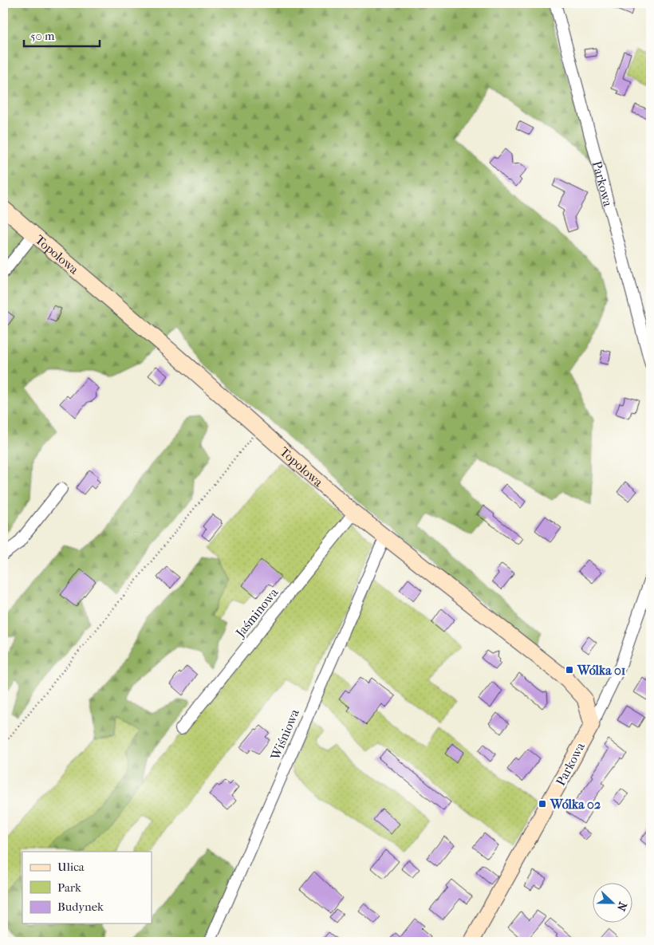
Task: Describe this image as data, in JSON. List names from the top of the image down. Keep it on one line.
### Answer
{"streets":{"street":["Parkowa","Topolowa","Jaśminowa","Wiśniowa"]},"crossings":[["Parkowa","Topolowa"],["Topolowa","Jaśminowa"],["Topolowa","Wiśniowa"]],"places":{"transit":["Wólka 01","Wólka 02"]},"legend":["Ulica","Park","Budynek"],"scale_bar":"50 m","north":"right"}
